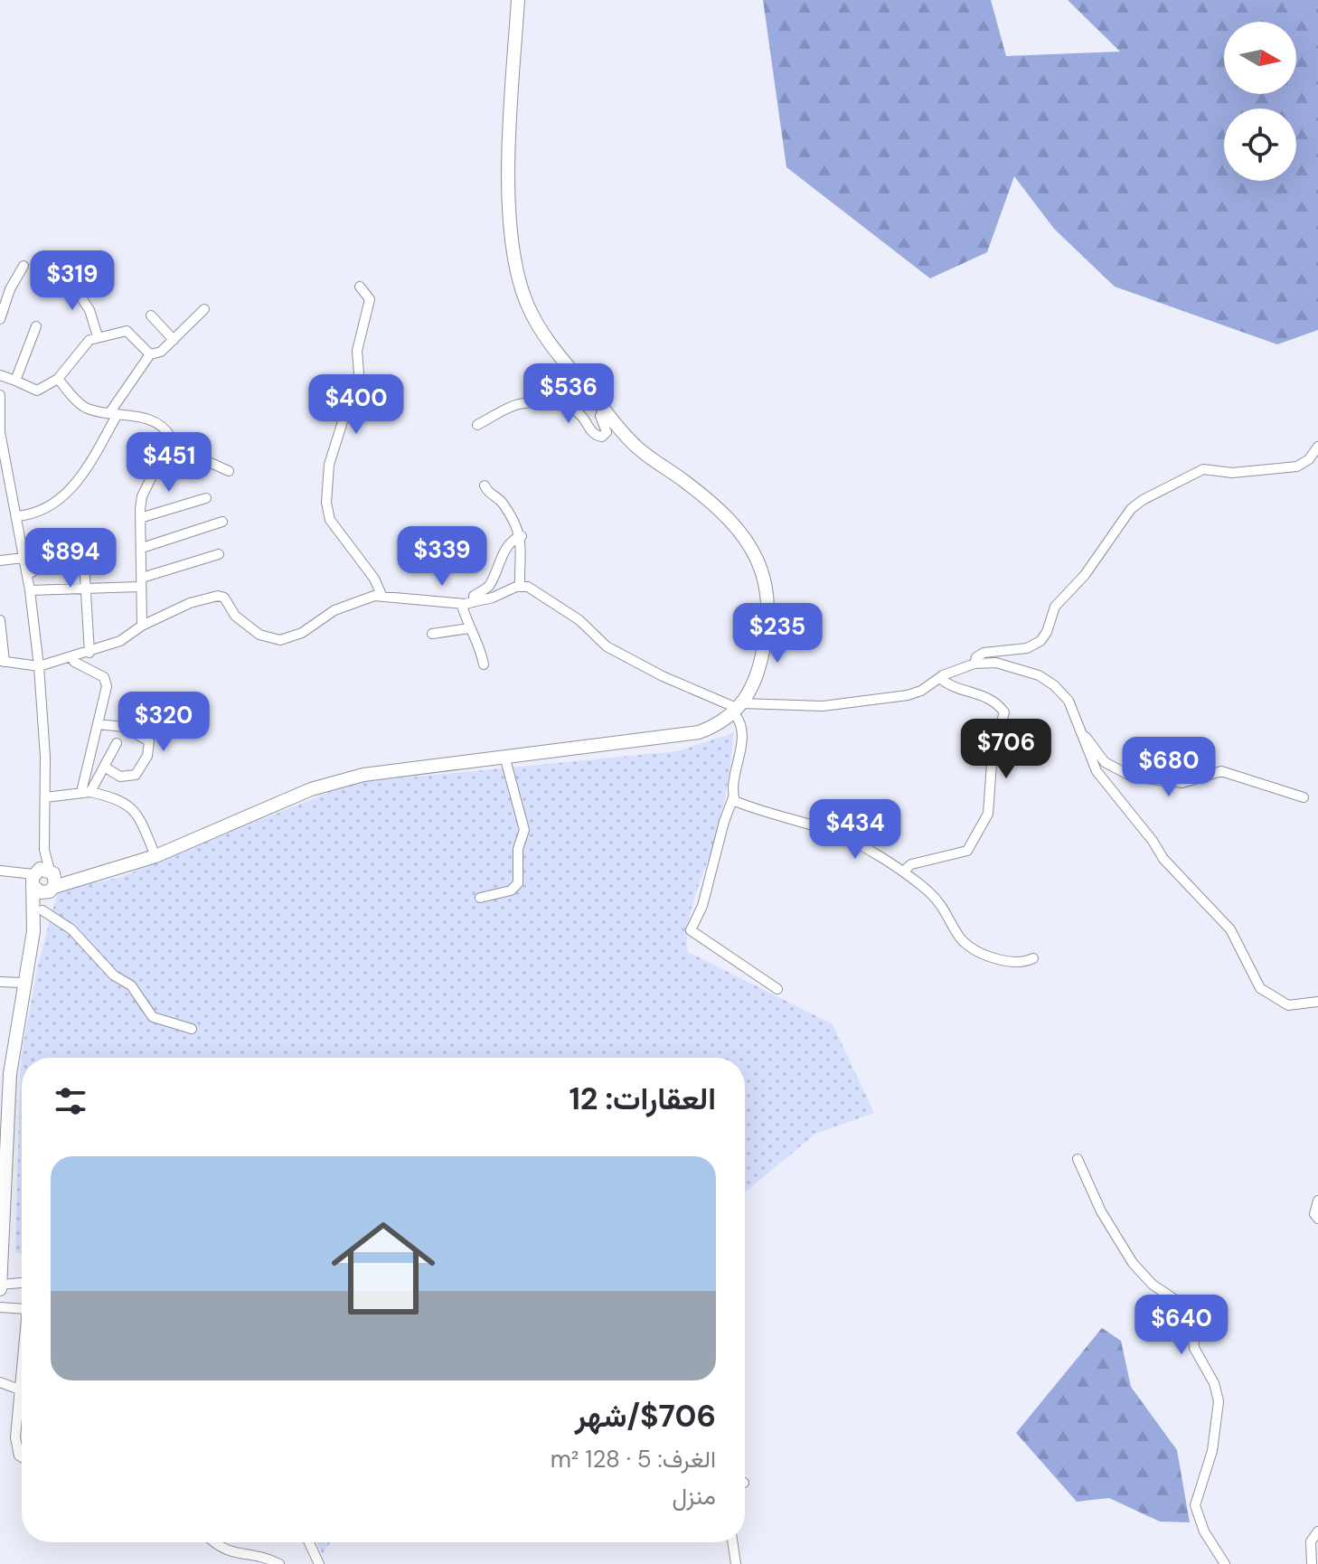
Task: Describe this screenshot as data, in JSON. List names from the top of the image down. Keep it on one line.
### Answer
{"north":"right","page":{"price":["$319","$536","$400","$451","$339","$894","$235","$320","$706","$680","$434","$640"],"heading":"العقارات: 12","list":[{"name":"$706/شهر","note":"الغرف: 5 · 128 m² · منزل"}]}}
